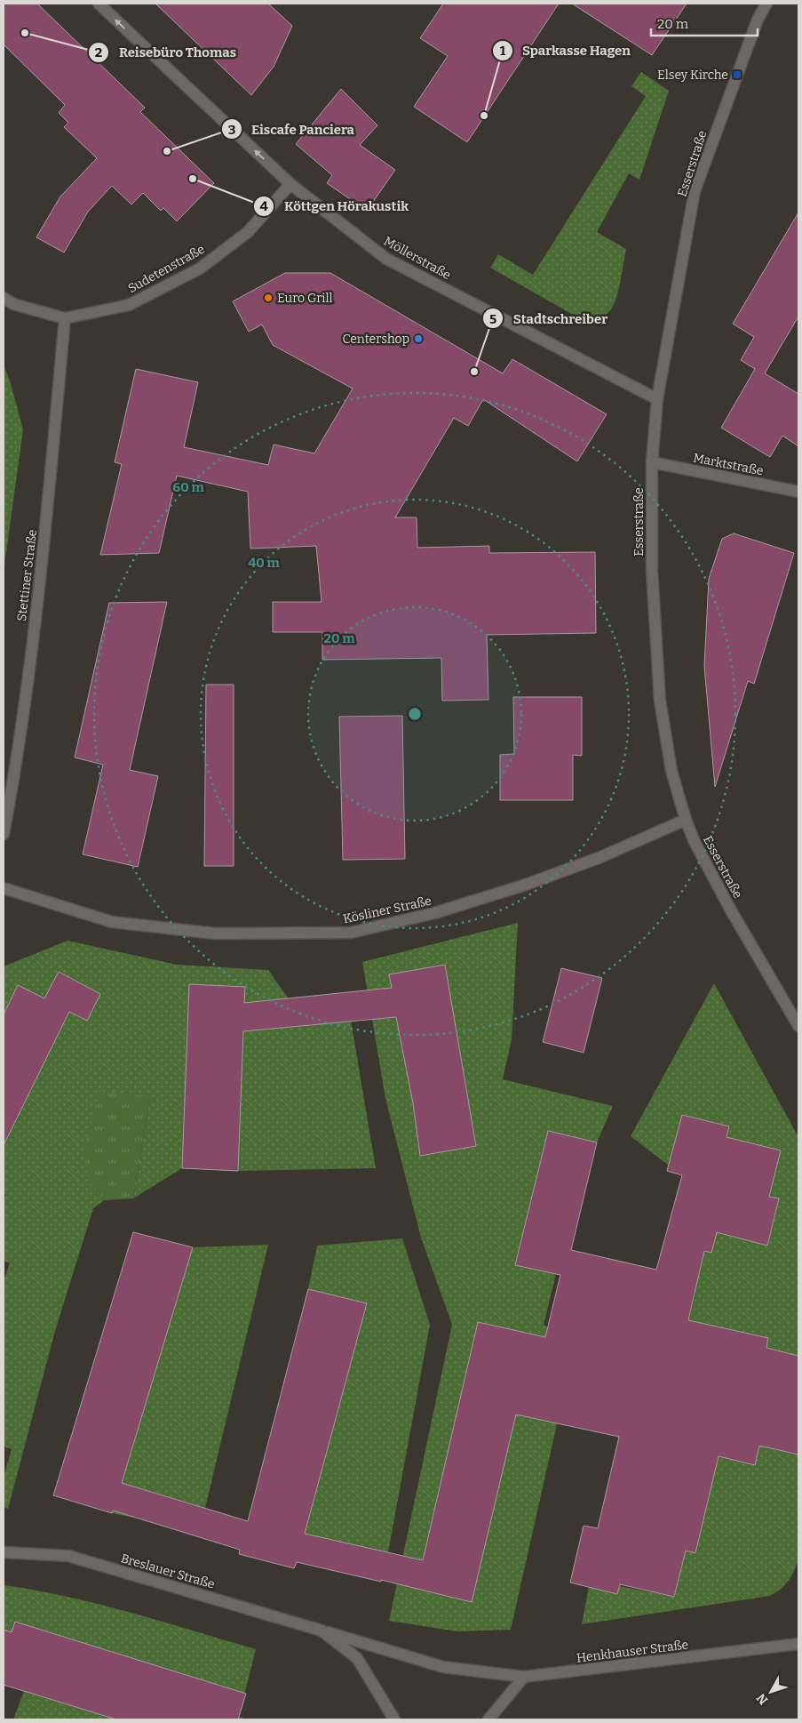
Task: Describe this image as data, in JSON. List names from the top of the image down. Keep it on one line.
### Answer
{"streets":{"street":["Esserstraße","Möllerstraße","Sudetenstraße","Marktstraße","Stettiner Straße","Kösliner Straße","Breslauer Straße","Henkhauser Straße"]},"crossings":[["Esserstraße","Möllerstraße"],["Esserstraße","Marktstraße"],["Esserstraße","Kösliner Straße"],["Möllerstraße","Sudetenstraße"],["Sudetenstraße","Stettiner Straße"],["Breslauer Straße","Henkhauser Straße"]],"one_way":["Möllerstraße"],"places":{"other":["Reisebüro Thomas","Sparkasse Hagen","Eiscafe Panciera","Köttgen Hörakustik","Euro Grill","Centershop","Stadtschreiber"],"transit":["Elsey Kirche"]},"scale_bar":"20 m","north":"bottom left","rings":["60 m","40 m","20 m"]}
